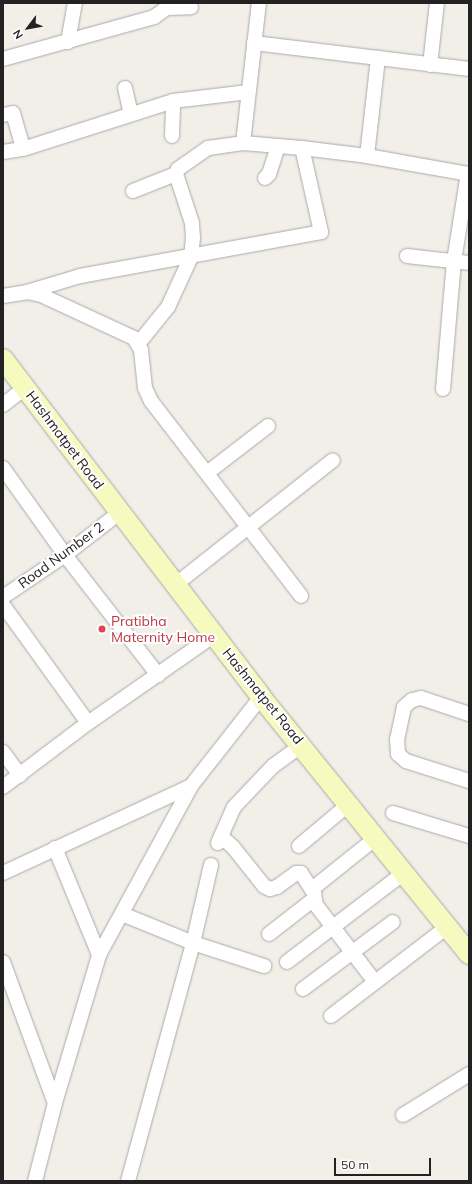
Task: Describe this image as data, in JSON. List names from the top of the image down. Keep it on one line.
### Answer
{"streets":{"main road":["Hashmatpet Road"],"street":["Road Number 2"]},"crossings":[["Hashmatpet Road","Road Number 2"]],"places":["Pratibha Maternity Home"],"scale_bar":"50 m","north":"bottom left"}
